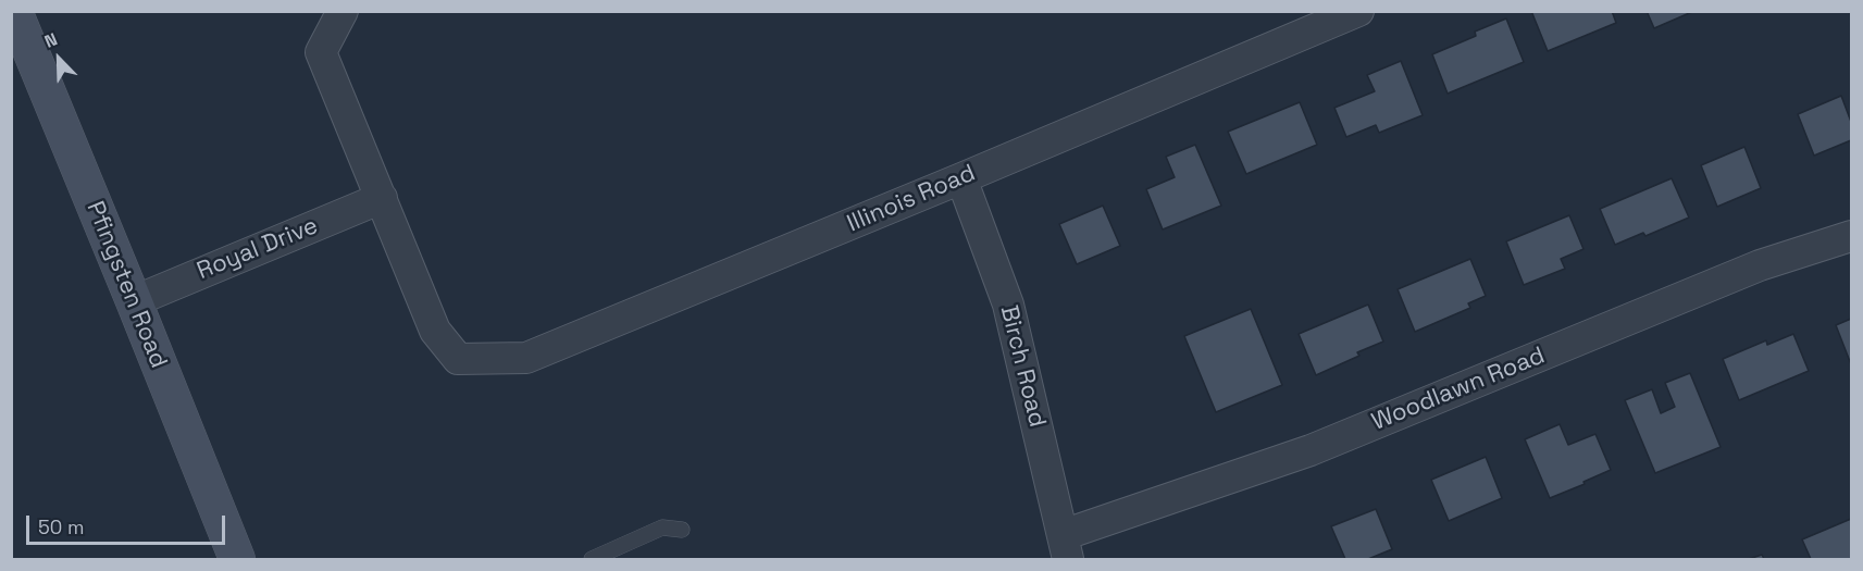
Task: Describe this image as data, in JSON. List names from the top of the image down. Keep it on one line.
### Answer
{"streets":{"main road":["Pfingsten Road"],"street":["Illinois Road","Royal Drive","Birch Road","Woodlawn Road"]},"crossings":[["Illinois Road","Royal Drive"],["Illinois Road","Birch Road"],["Royal Drive","Pfingsten Road"],["Birch Road","Woodlawn Road"]],"scale_bar":"50 m","north":"top left"}
